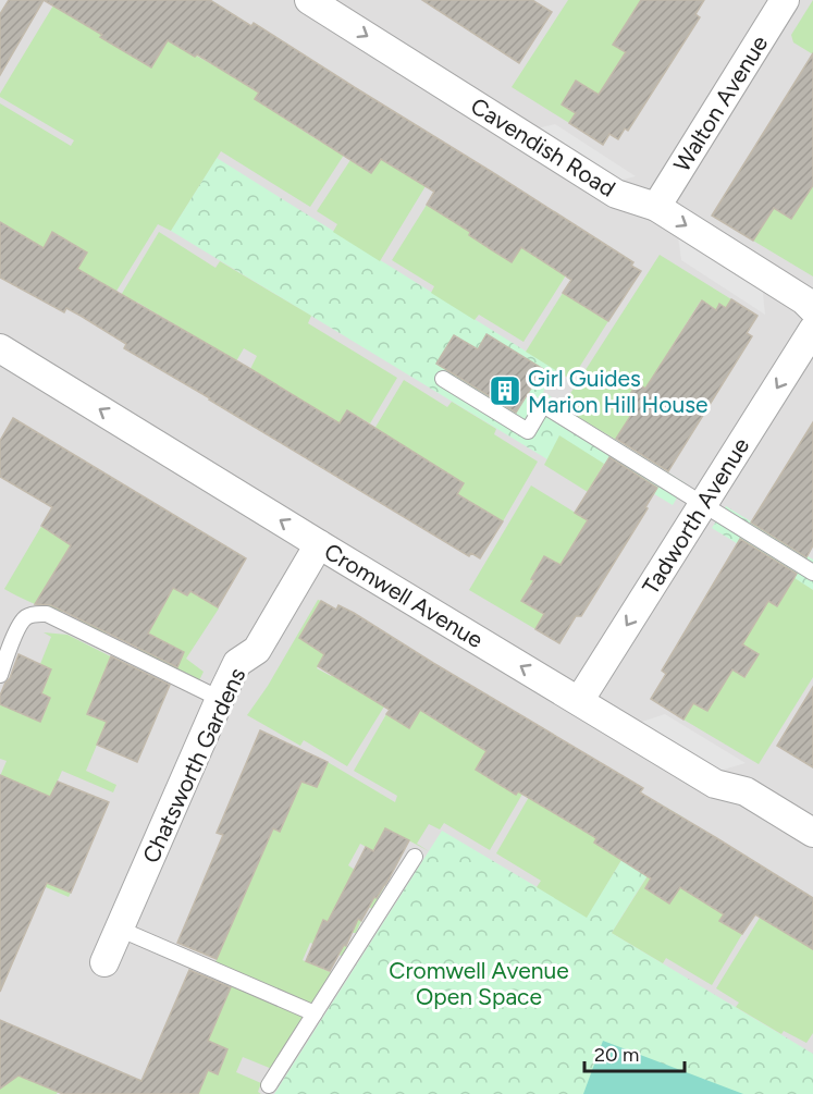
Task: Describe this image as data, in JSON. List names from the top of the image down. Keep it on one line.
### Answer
{"streets":{"street":["Walton Avenue","Cavendish Road","Tadworth Avenue","Cromwell Avenue","Chatsworth Gardens"]},"crossings":[["Walton Avenue","Cavendish Road"],["Tadworth Avenue","Cromwell Avenue"],["Cromwell Avenue","Chatsworth Gardens"]],"one_way":["Cavendish Road","Tadworth Avenue","Cromwell Avenue"],"parks":["Cromwell Avenue Open Space"],"places":{"building":["Girl Guides Marion Hill House"]},"scale_bar":"20 m"}
